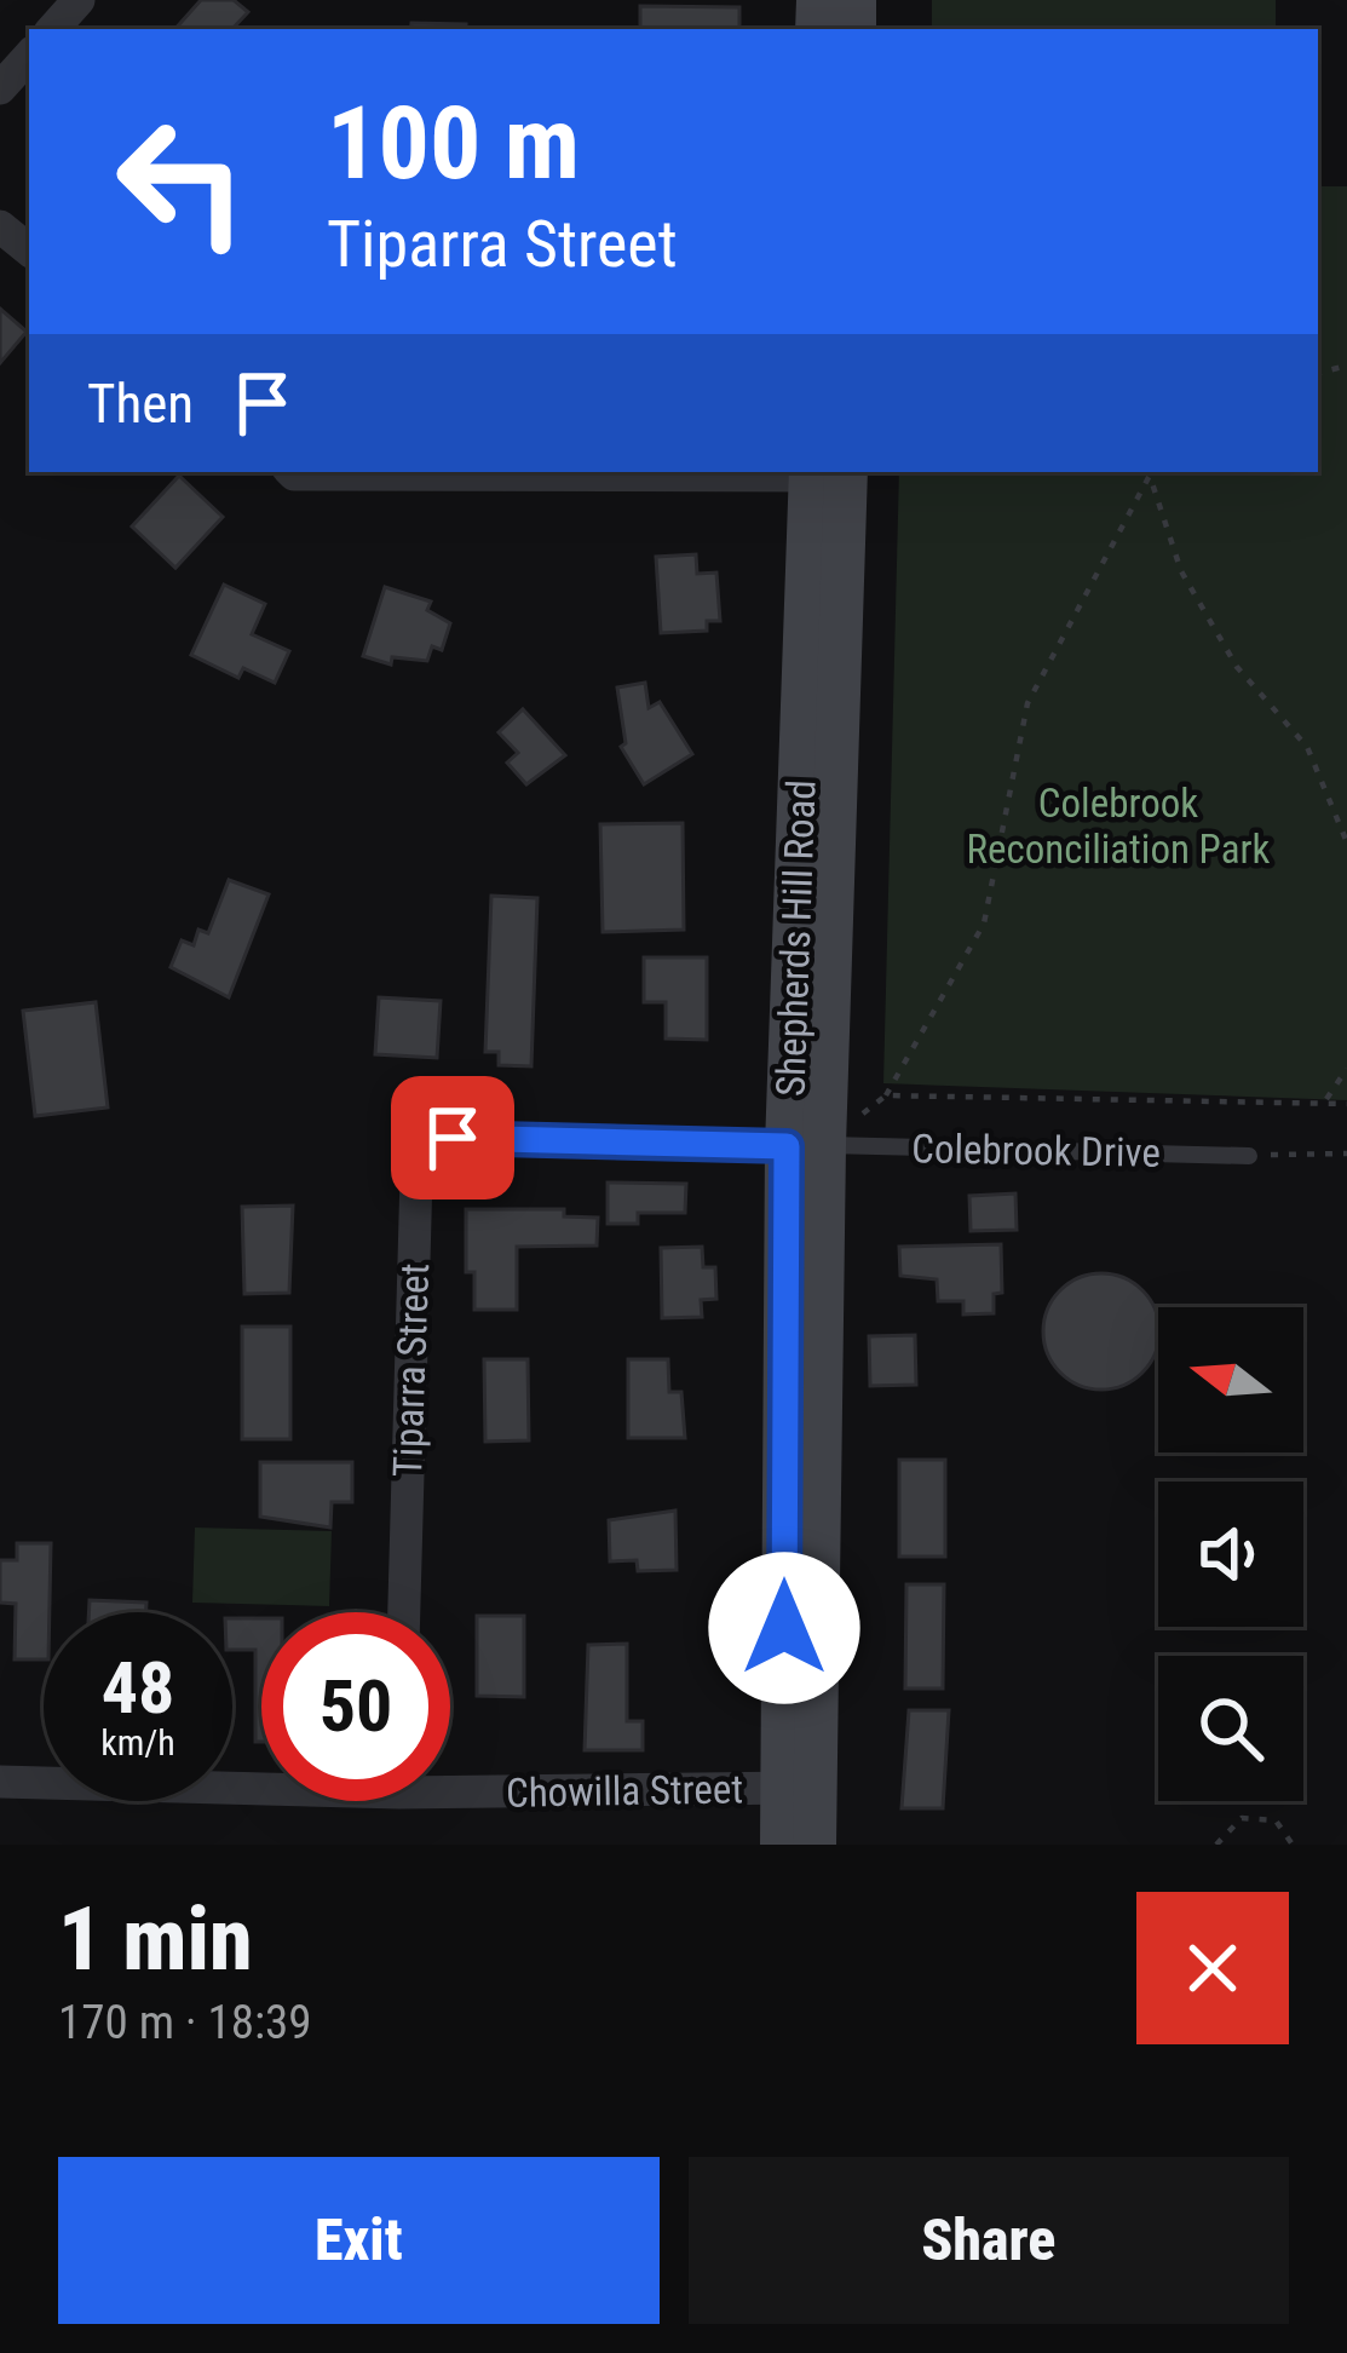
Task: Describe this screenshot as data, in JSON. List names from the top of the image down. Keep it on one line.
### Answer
{"streets":{"main road":["Shepherds Hill Road"],"street":["Tiparra Street","Chowilla Street"],"lane":["Colebrook Drive"]},"crossings":[["Shepherds Hill Road","Colebrook Drive"],["Shepherds Hill Road","Tiparra Street"],["Shepherds Hill Road","Chowilla Street"],["Colebrook Drive","Tiparra Street"]],"parks":["Colebrook Reconciliation Park"],"north":"left","page":{"turn":["100 m","Tiparra Street"],"then":"Then","speed":"48 km/h","limit":"50","heading":["1 min","170 m · 18:39"],"buttons":["Exit","Share"]}}
